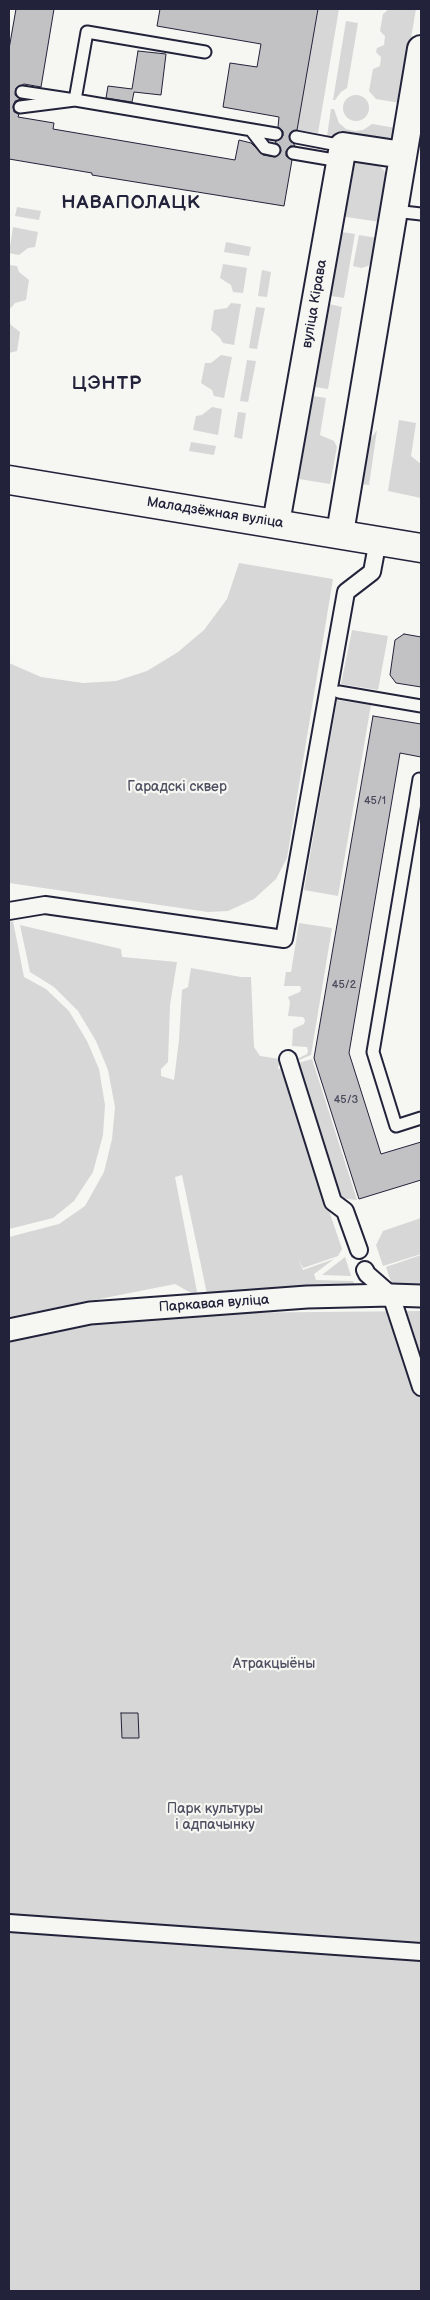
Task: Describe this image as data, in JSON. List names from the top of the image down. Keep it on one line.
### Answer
{"streets":{"main road":["Маладзёжная вуліца"],"street":["вуліца Кірава","Паркавая вуліца"]},"crossings":[["вуліца Кірава","Маладзёжная вуліца"]],"districts":["НАВАПОЛАЦК","ЦЭНТР"],"parks":["Гарадскі сквер","Атракцыёны","Парк культуры і адпачынку"],"house_numbers":["45/1","45/2","45/3"]}
